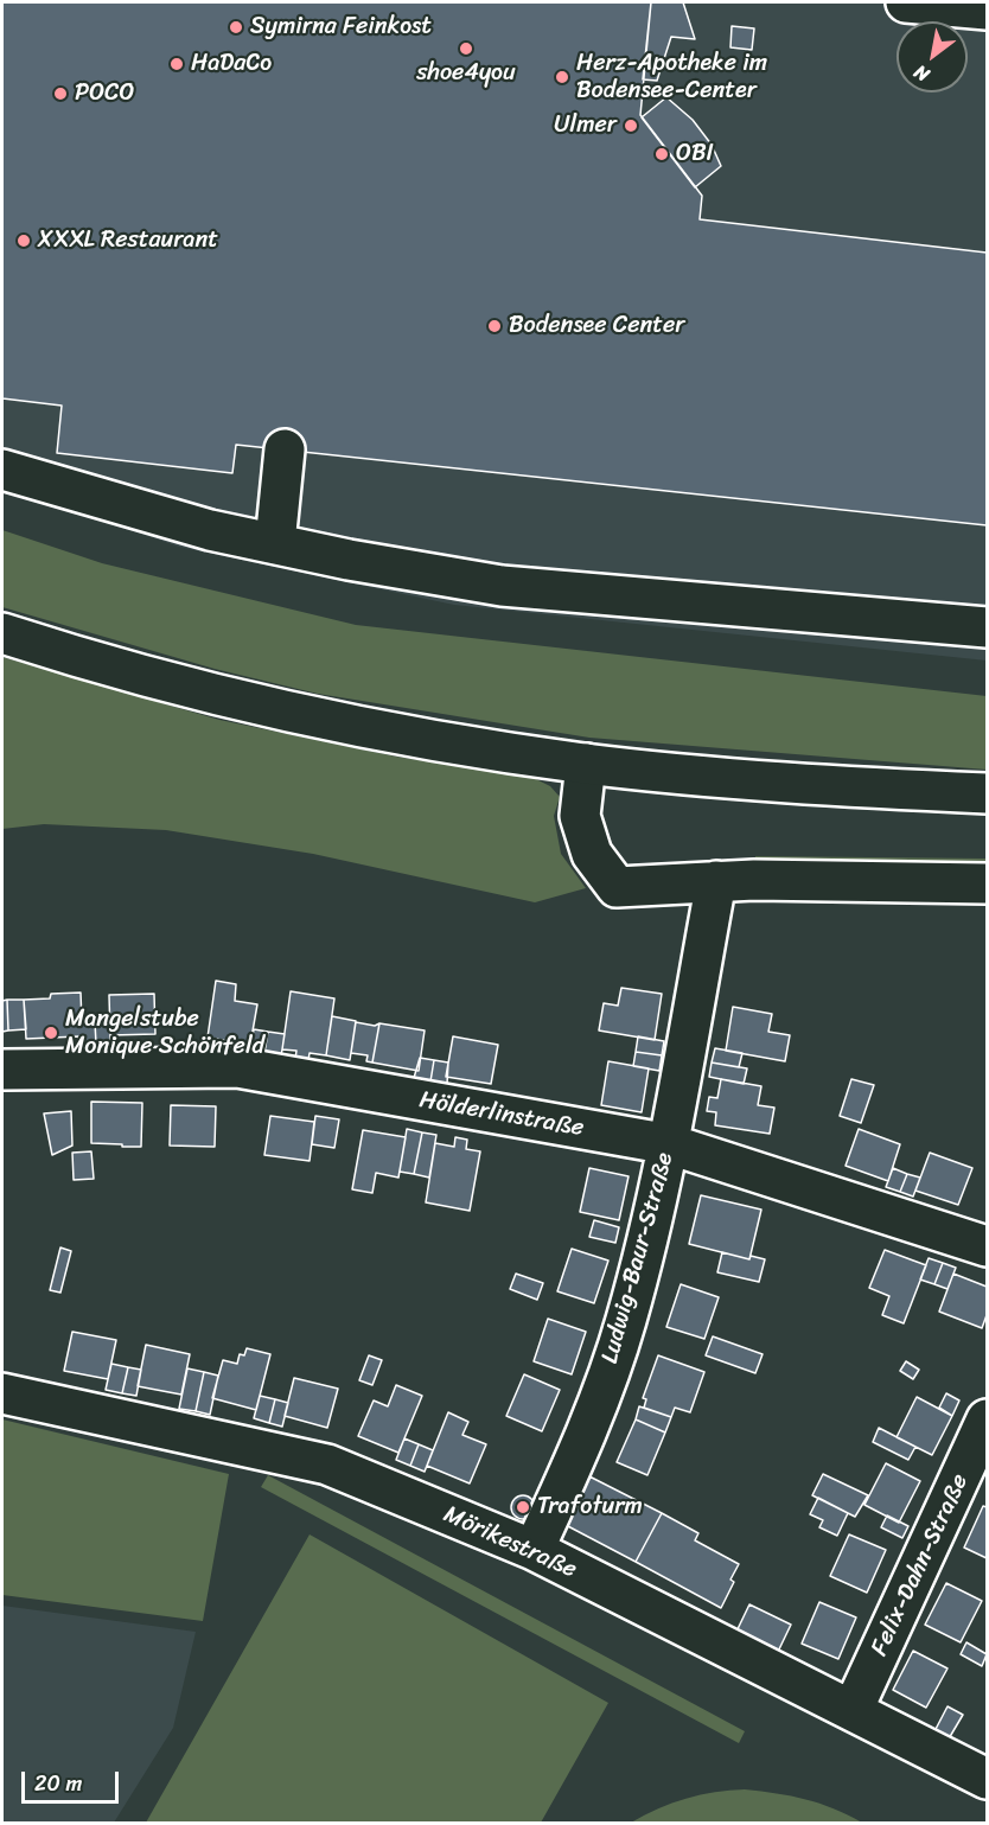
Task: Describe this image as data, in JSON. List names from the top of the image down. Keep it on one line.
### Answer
{"streets":{"street":["Hölderlinstraße","Ludwig-Baur-Straße","Mörikestraße","Felix-Dahn-Straße"]},"crossings":[["Hölderlinstraße","Ludwig-Baur-Straße"],["Ludwig-Baur-Straße","Mörikestraße"],["Mörikestraße","Felix-Dahn-Straße"]],"places":["Symirna Feinkost","shoe4you","HaDaCo","Herz-Apotheke im Bodensee-Center","POCO","Ulmer","OBI","XXXL Restaurant","Bodensee Center","Mangelstube Monique Schönfeld","Trafoturm"],"scale_bar":"20 m","north":"bottom left"}
